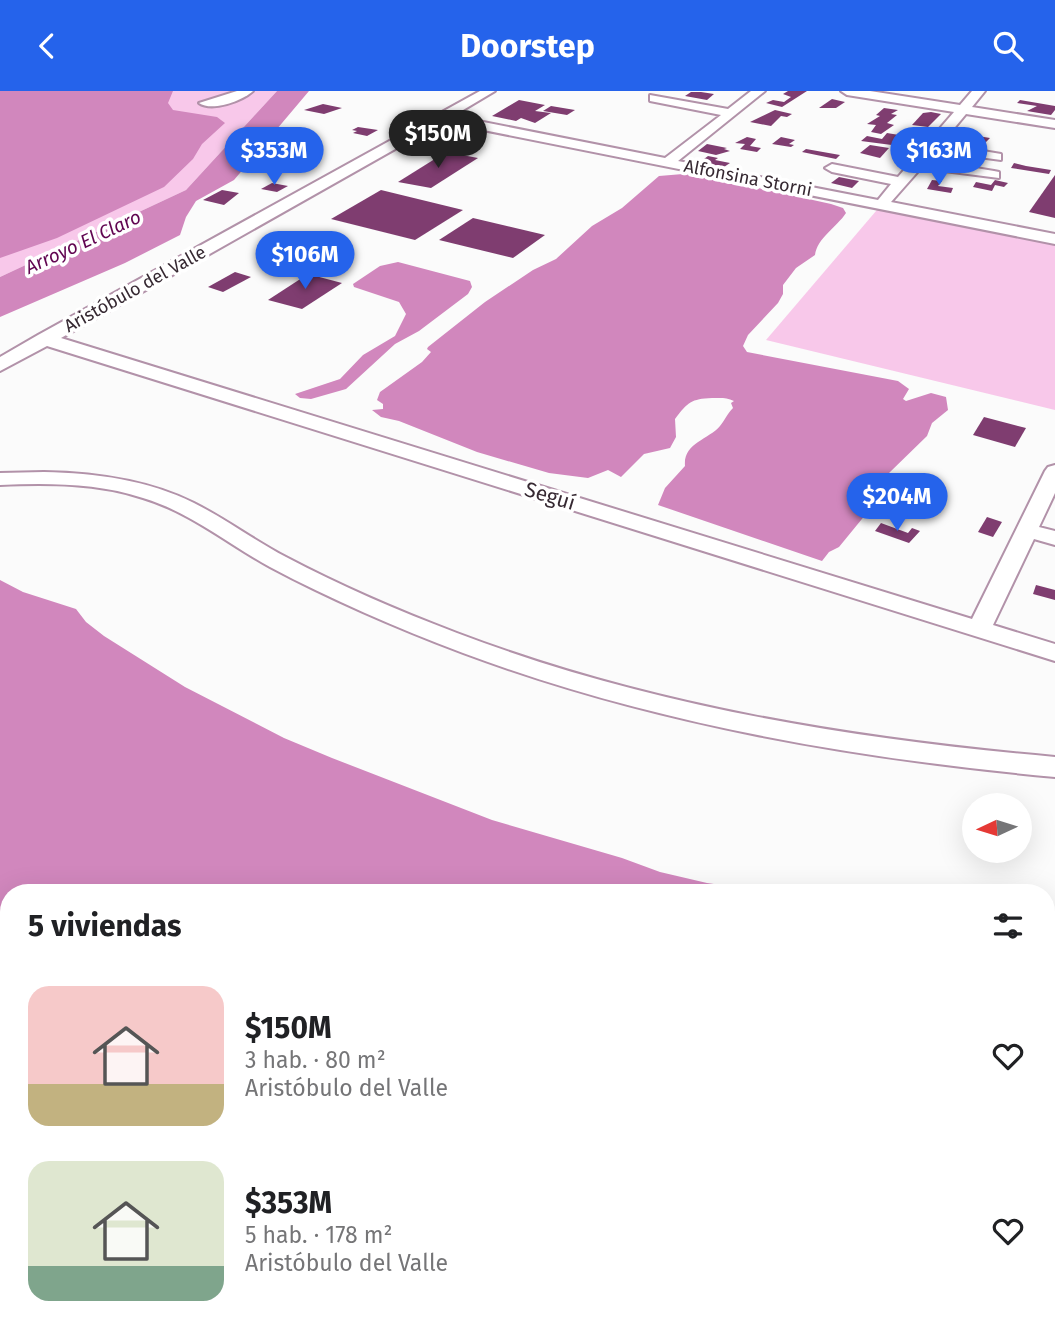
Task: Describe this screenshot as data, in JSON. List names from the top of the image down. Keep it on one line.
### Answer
{"streets":{"street":["Alfonsina Storni","Aristóbulo del Valle","Seguí"]},"crossings":[["Alfonsina Storni","Aristóbulo del Valle"],["Aristóbulo del Valle","Seguí"]],"water":["Arroyo El Claro"],"north":"left","page":{"header":"Doorstep","price":["$150M","$353M","$163M","$106M","$204M"],"heading":"5 viviendas","list":[{"name":"$150M","note":"3 hab. · 80 m² · Aristóbulo del Valle"},{"name":"$353M","note":"5 hab. · 178 m² · Aristóbulo del Valle"}]}}
